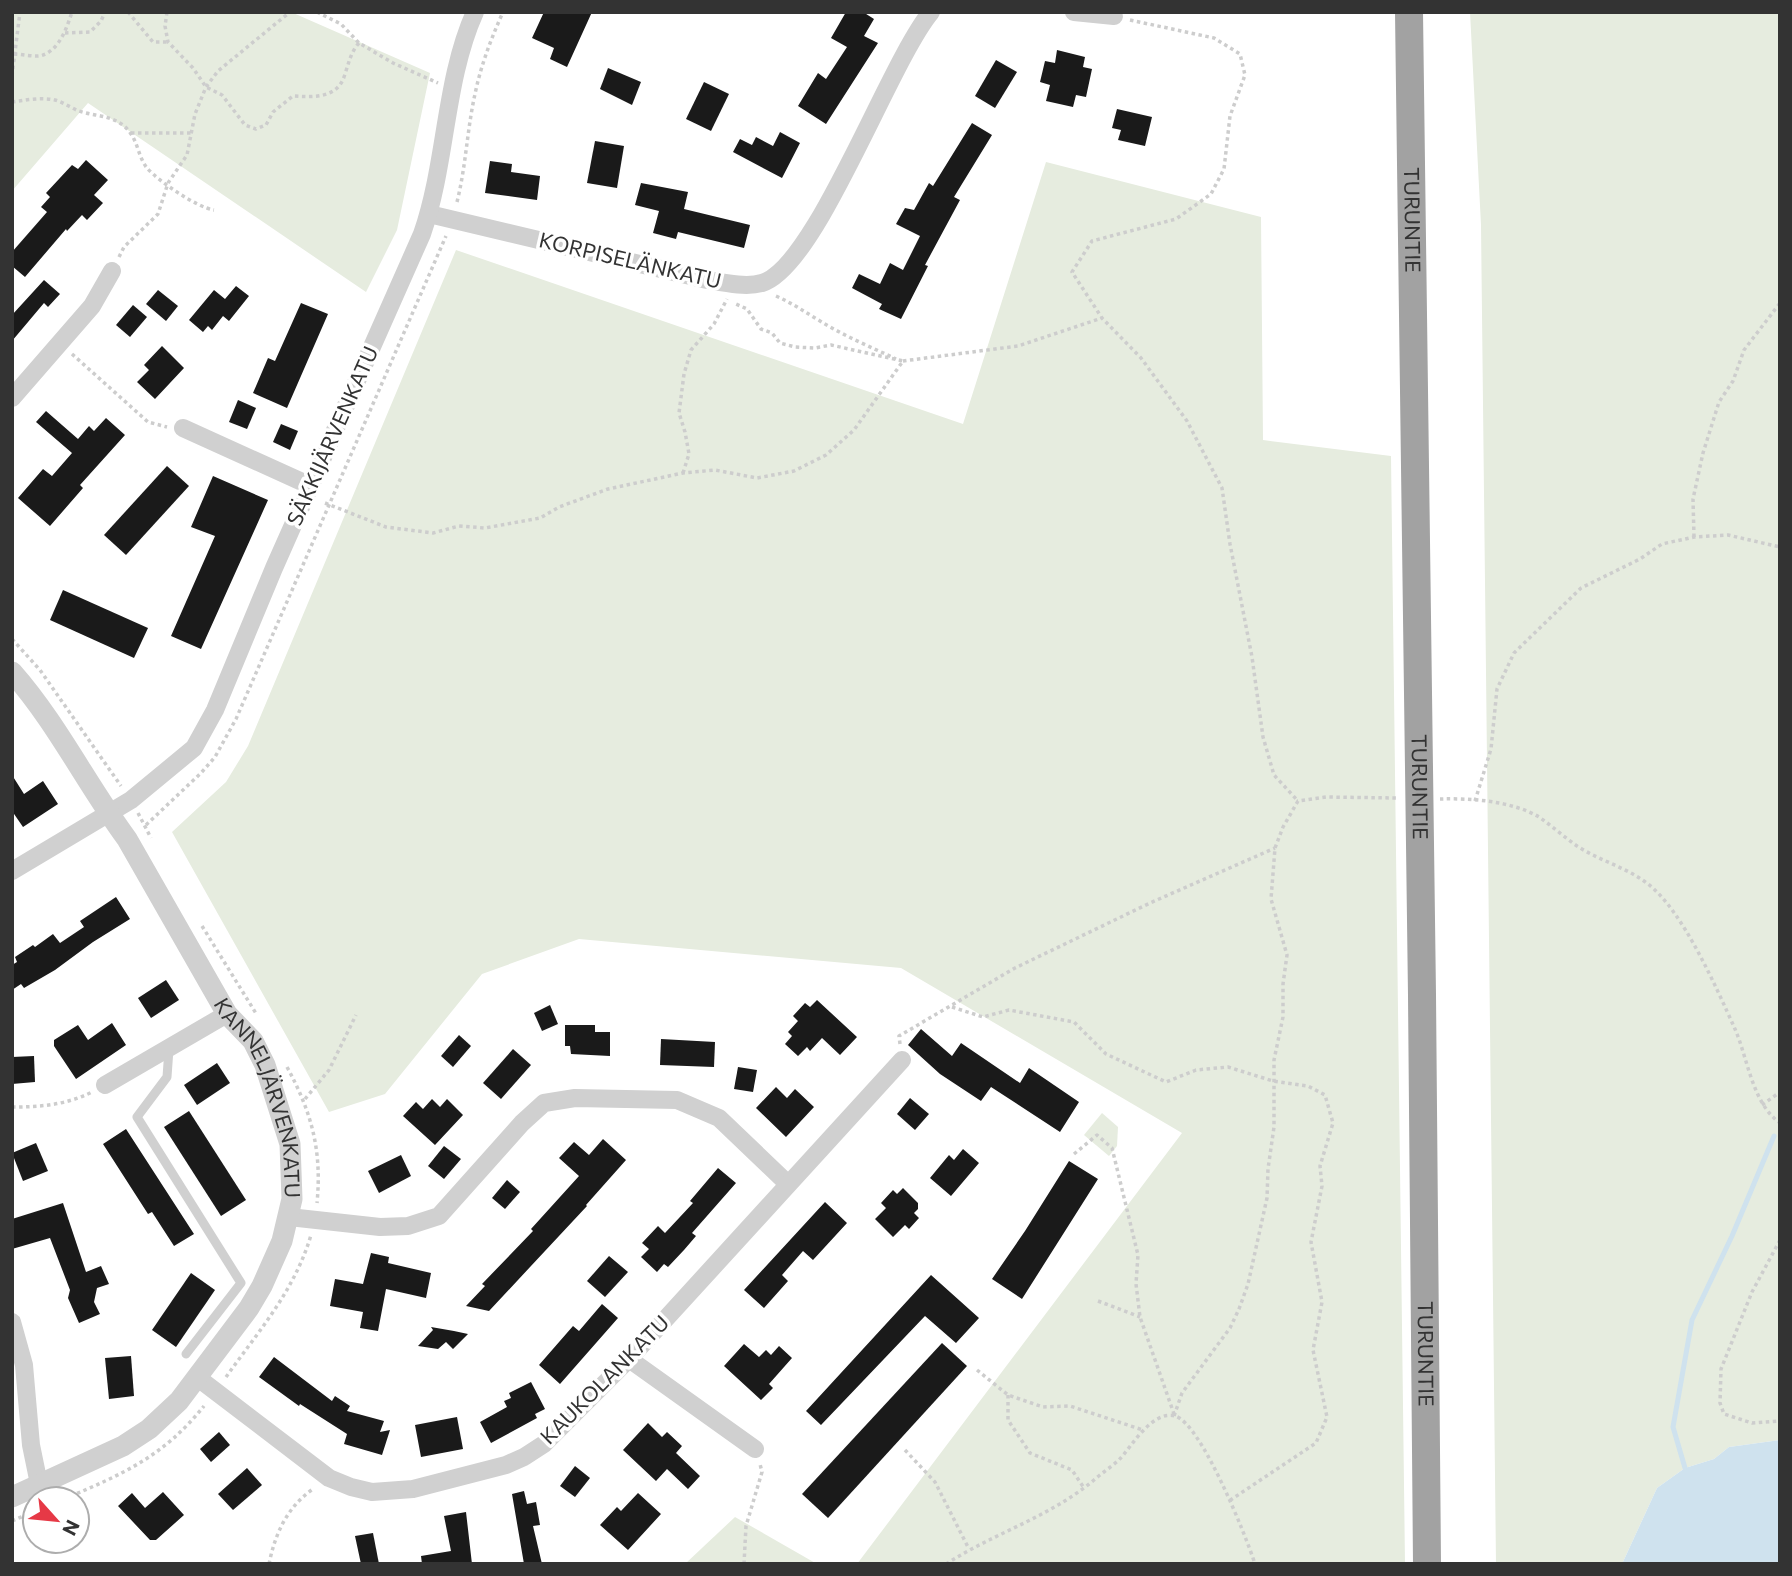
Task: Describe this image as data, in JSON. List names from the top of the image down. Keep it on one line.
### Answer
{"streets":{"highway":["TURUNTIE"],"street":["KORPISELÄNKATU","SÄKKIJÄRVENKATU","KANNELJÄRVENKATU","KAUKOLANKATU"]},"crossings":[["KORPISELÄNKATU","SÄKKIJÄRVENKATU"],["SÄKKIJÄRVENKATU","KANNELJÄRVENKATU"],["KANNELJÄRVENKATU","KAUKOLANKATU"]],"north":"bottom right"}
